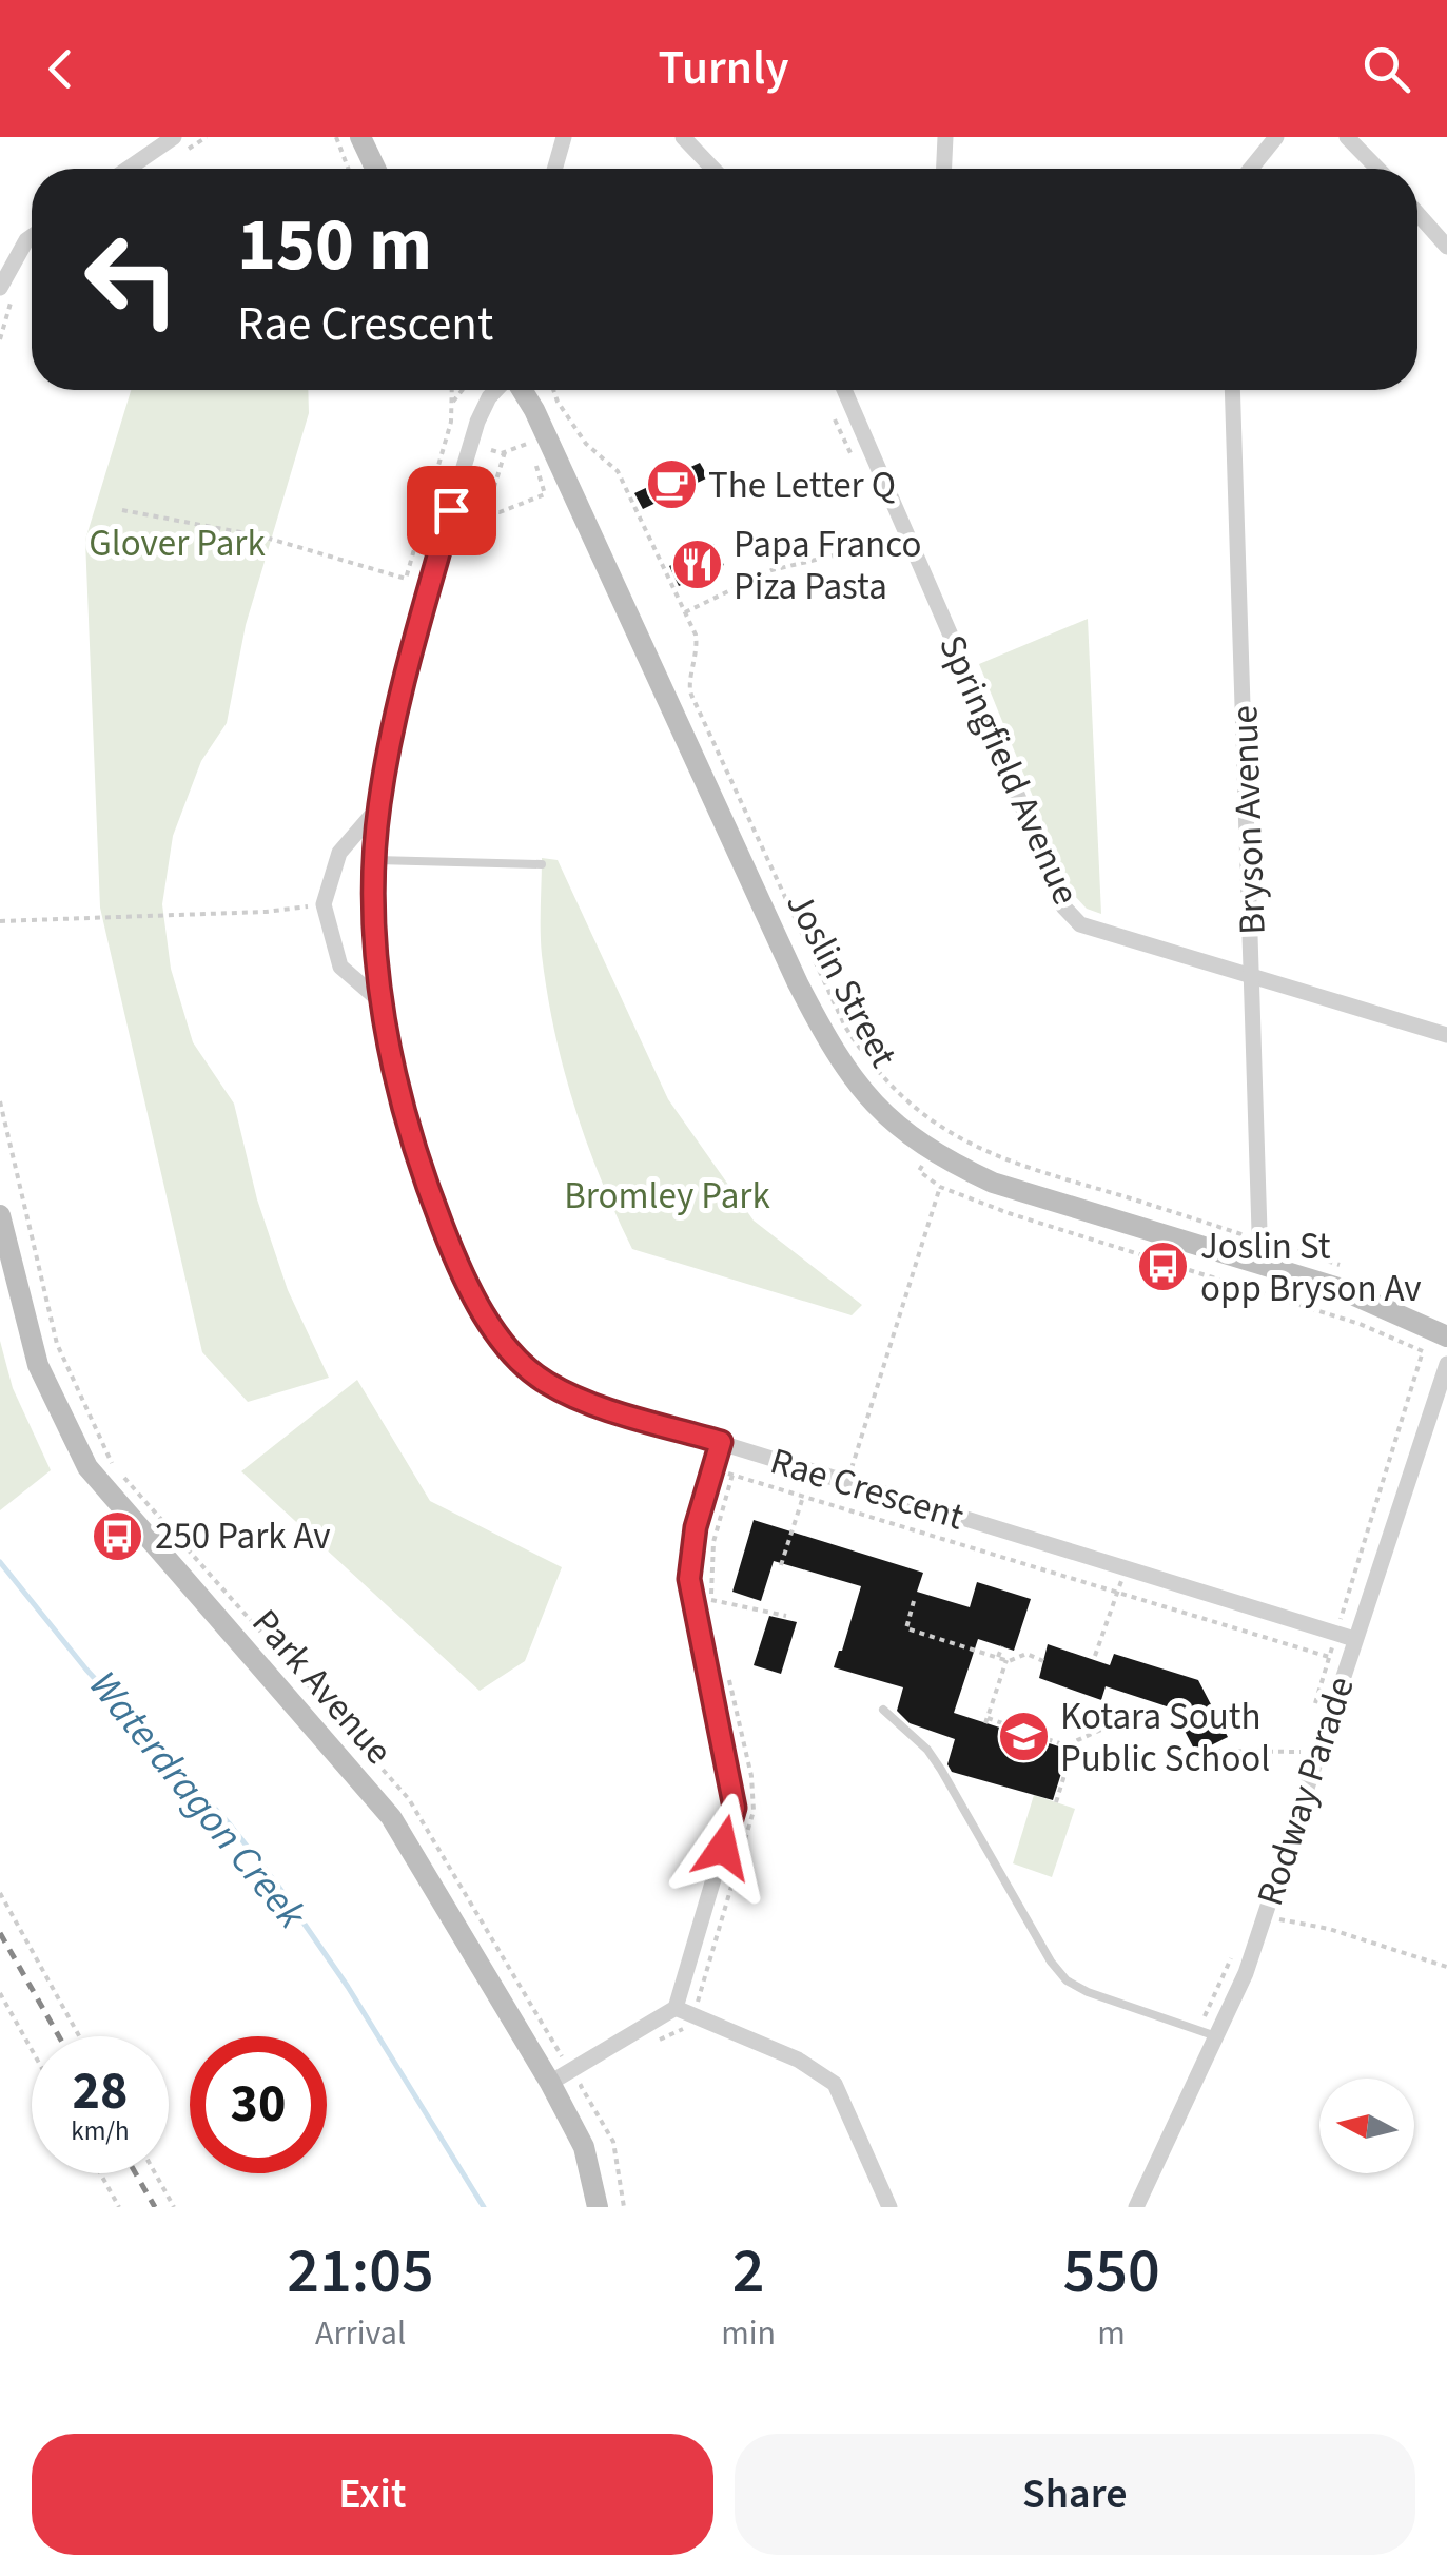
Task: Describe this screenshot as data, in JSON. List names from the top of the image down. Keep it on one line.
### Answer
{"streets":{"street":["Springfield Avenue","Bryson Avenue","Joslin Street","Rae Crescent","Park Avenue","Rodway Parade"]},"crossings":[["Springfield Avenue","Bryson Avenue"],["Bryson Avenue","Joslin Street"],["Rae Crescent","Rodway Parade"]],"water":["Waterdragon Creek"],"parks":["Glover Park","Bromley Park"],"places":{"cafe":["The Letter Q"],"restaurant":["Papa Franco Piza Pasta"],"bus stop":["Joslin St opp Bryson Av","250 Park Av"],"school or university":["Kotara South Public School"]},"north":"left","page":{"header":"Turnly","turn":["150 m","Rae Crescent"],"speed":"28 km/h","limit":"30","eta":["21:05","Arrival","2","min","550","m"],"buttons":["Exit","Share"]}}
